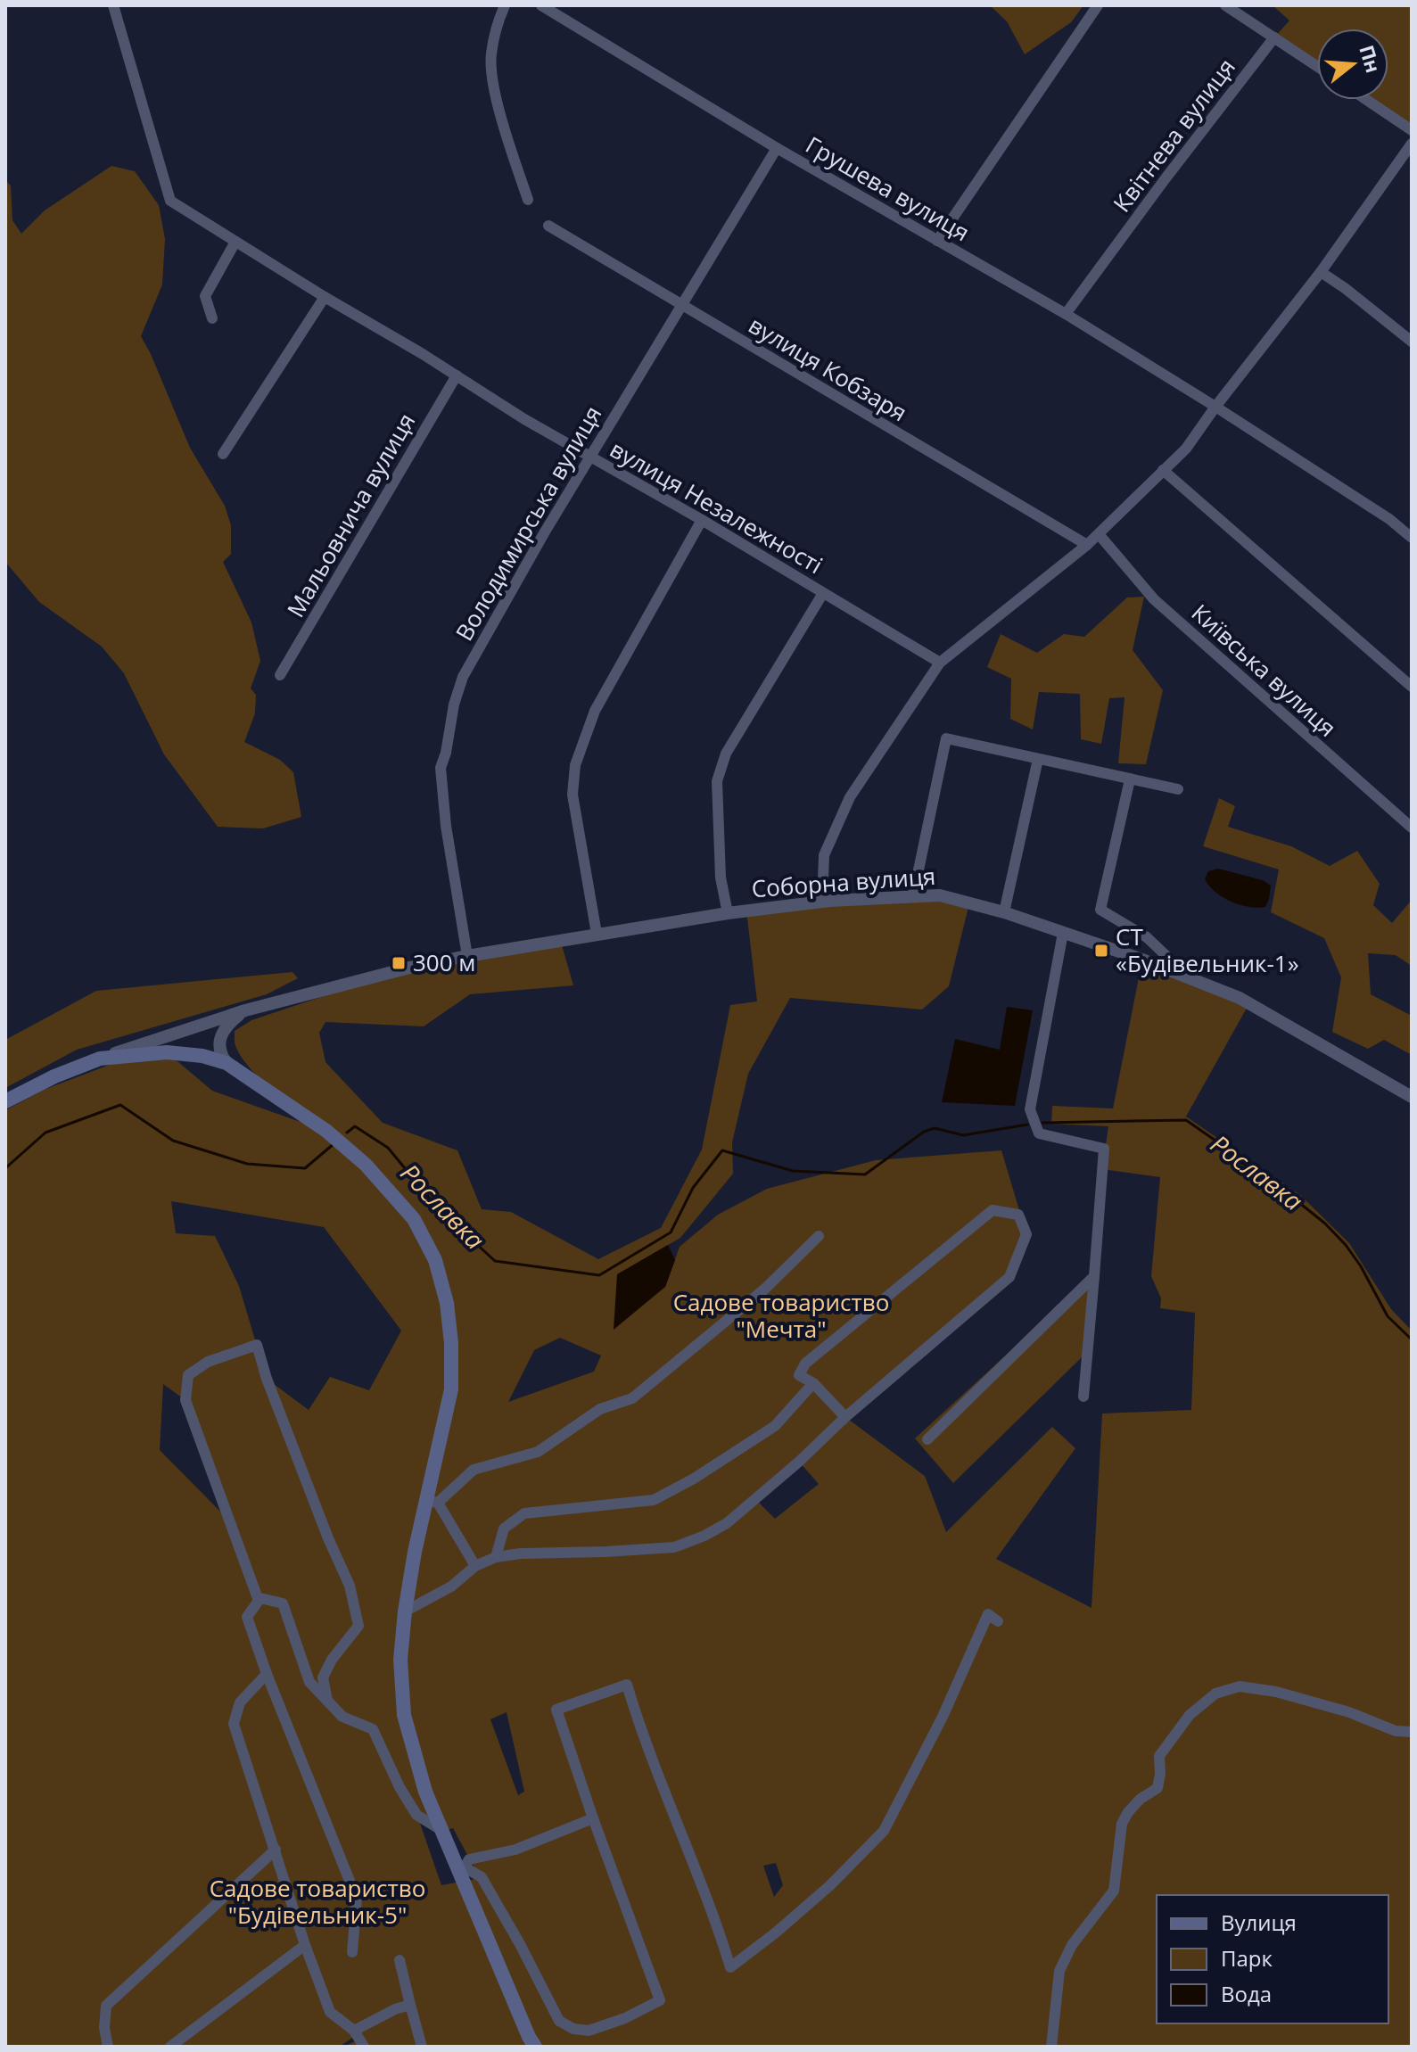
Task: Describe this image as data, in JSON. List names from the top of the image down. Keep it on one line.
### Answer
{"streets":{"street":["Квітнева вулиця","Грушева вулиця","вулиця Кобзаря","вулиця Незалежності","Мальовнича вулиця","Володимирська вулиця","Київська вулиця","Соборна вулиця"]},"crossings":[["Квітнева вулиця","Грушева вулиця"],["Грушева вулиця","Володимирська вулиця"],["вулиця Кобзаря","Володимирська вулиця"],["вулиця Незалежності","Мальовнича вулиця"],["вулиця Незалежності","Володимирська вулиця"],["Володимирська вулиця","Соборна вулиця"]],"water":["Рославка"],"parks":["Садове товариство \"Мечта\"","Садове товариство \"Будівельник-5\""],"places":{"transit":["СТ «Будівельник-1»","300 м"]},"legend":["Вулиця","Парк","Вода"],"north":"right"}
